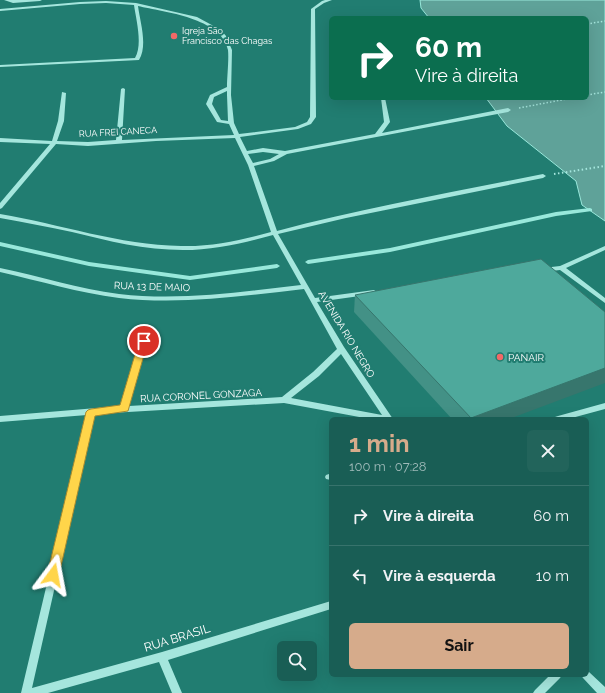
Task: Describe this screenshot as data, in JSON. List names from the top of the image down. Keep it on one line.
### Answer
{"streets":{"street":["RUA FREI CANECA","RUA 13 DE MAIO","AVENIDA RIO NEGRO","RUA CORONEL GONZAGA","RUA BRASIL"]},"crossings":[["RUA FREI CANECA","AVENIDA RIO NEGRO"],["RUA 13 DE MAIO","AVENIDA RIO NEGRO"]],"places":["Igreja São Francisco das Chagas","PANAIR"],"page":{"turn":["60 m","Vire à direita"],"heading":["1 min","100 m · 07:28"],"list":[{"name":"Vire à direita","value":"60 m"},{"name":"Vire à esquerda","value":"10 m"}],"buttons":"Sair"}}
